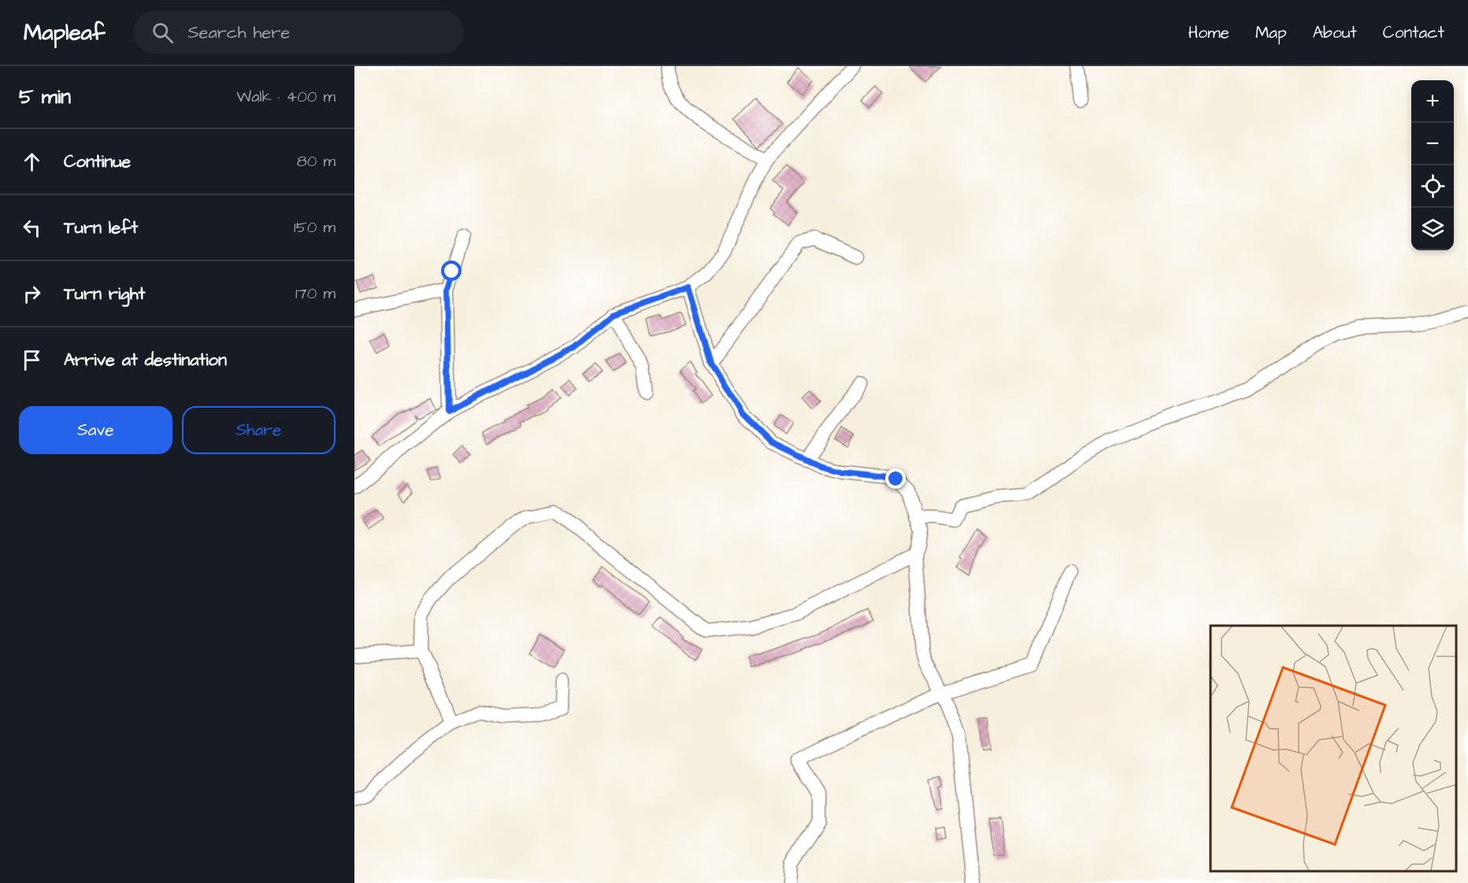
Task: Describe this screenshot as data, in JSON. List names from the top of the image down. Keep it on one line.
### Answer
{"page":{"header":"Mapleaf","search":"Search here","nav":["Home","Map","About","Contact"],"heading":["5 min","Walk · 400 m"],"map_buttons":["+","−"],"list":[["Continue","80 m"],["Turn left","150 m"],["Turn right","170 m"],"Arrive at destination"],"buttons":["Save","Share"]}}
